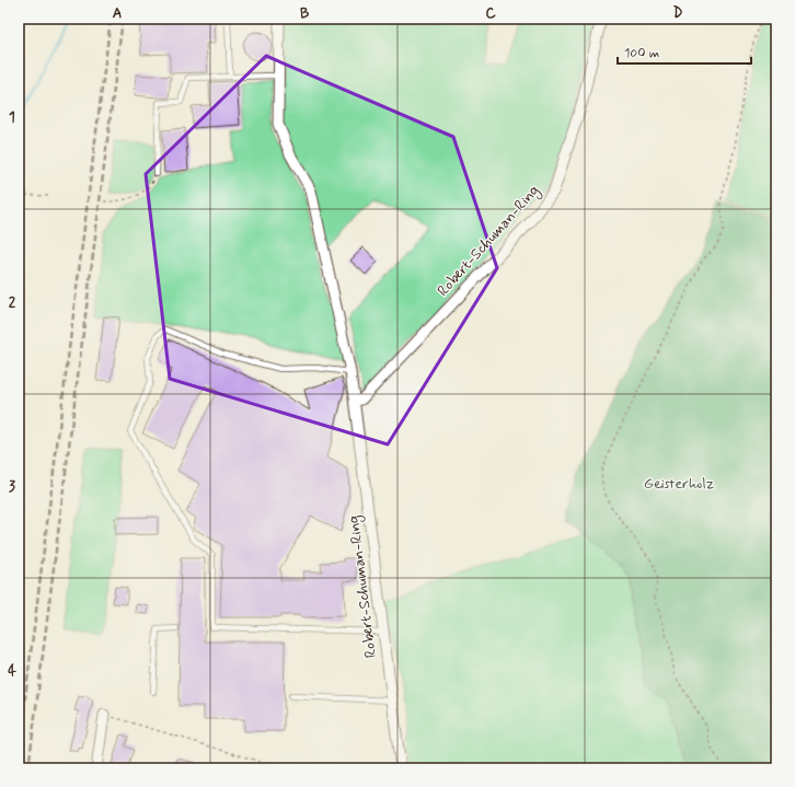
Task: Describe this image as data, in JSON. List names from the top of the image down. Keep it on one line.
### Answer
{"streets":{"street":["Robert-Schuman-Ring"]},"parks":["Geisterholz"],"scale_bar":"100 m","grid":{"columns":["A","B","C","D"],"rows":["1","2","3","4"]}}
